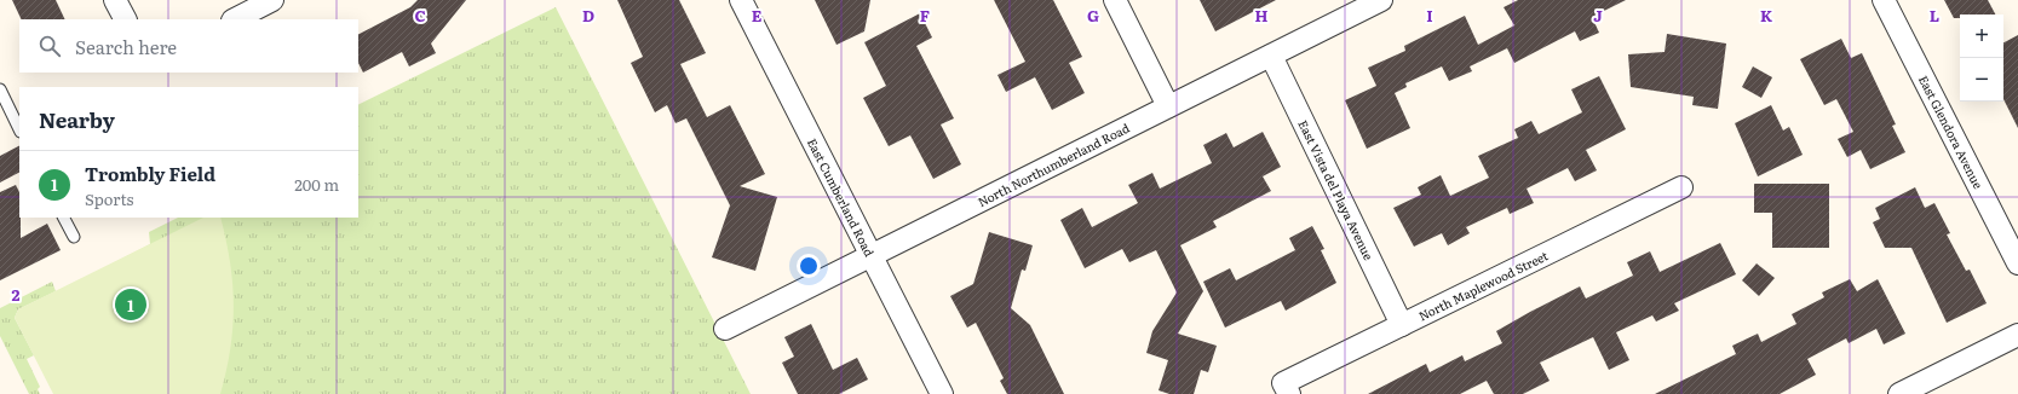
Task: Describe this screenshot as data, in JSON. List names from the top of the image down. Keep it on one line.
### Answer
{"streets":{"street":["East Glendora Avenue","North Northumberland Road","East Vista del Playa Avenue","East Cumberland Road","North Maplewood Street"]},"crossings":[["North Northumberland Road","East Vista del Playa Avenue"],["North Northumberland Road","East Cumberland Road"],["East Vista del Playa Avenue","North Maplewood Street"]],"page":{"map_buttons":["+","−"],"search":"Search here","heading":"Nearby","list":[{"mark":"1","name":"Trombly Field","note":"Sports","value":"200 m"}],"pins":"1"},"grid":{"columns":["C","D","E","F","G","H","I","J","K","L"],"rows":["2"]}}
